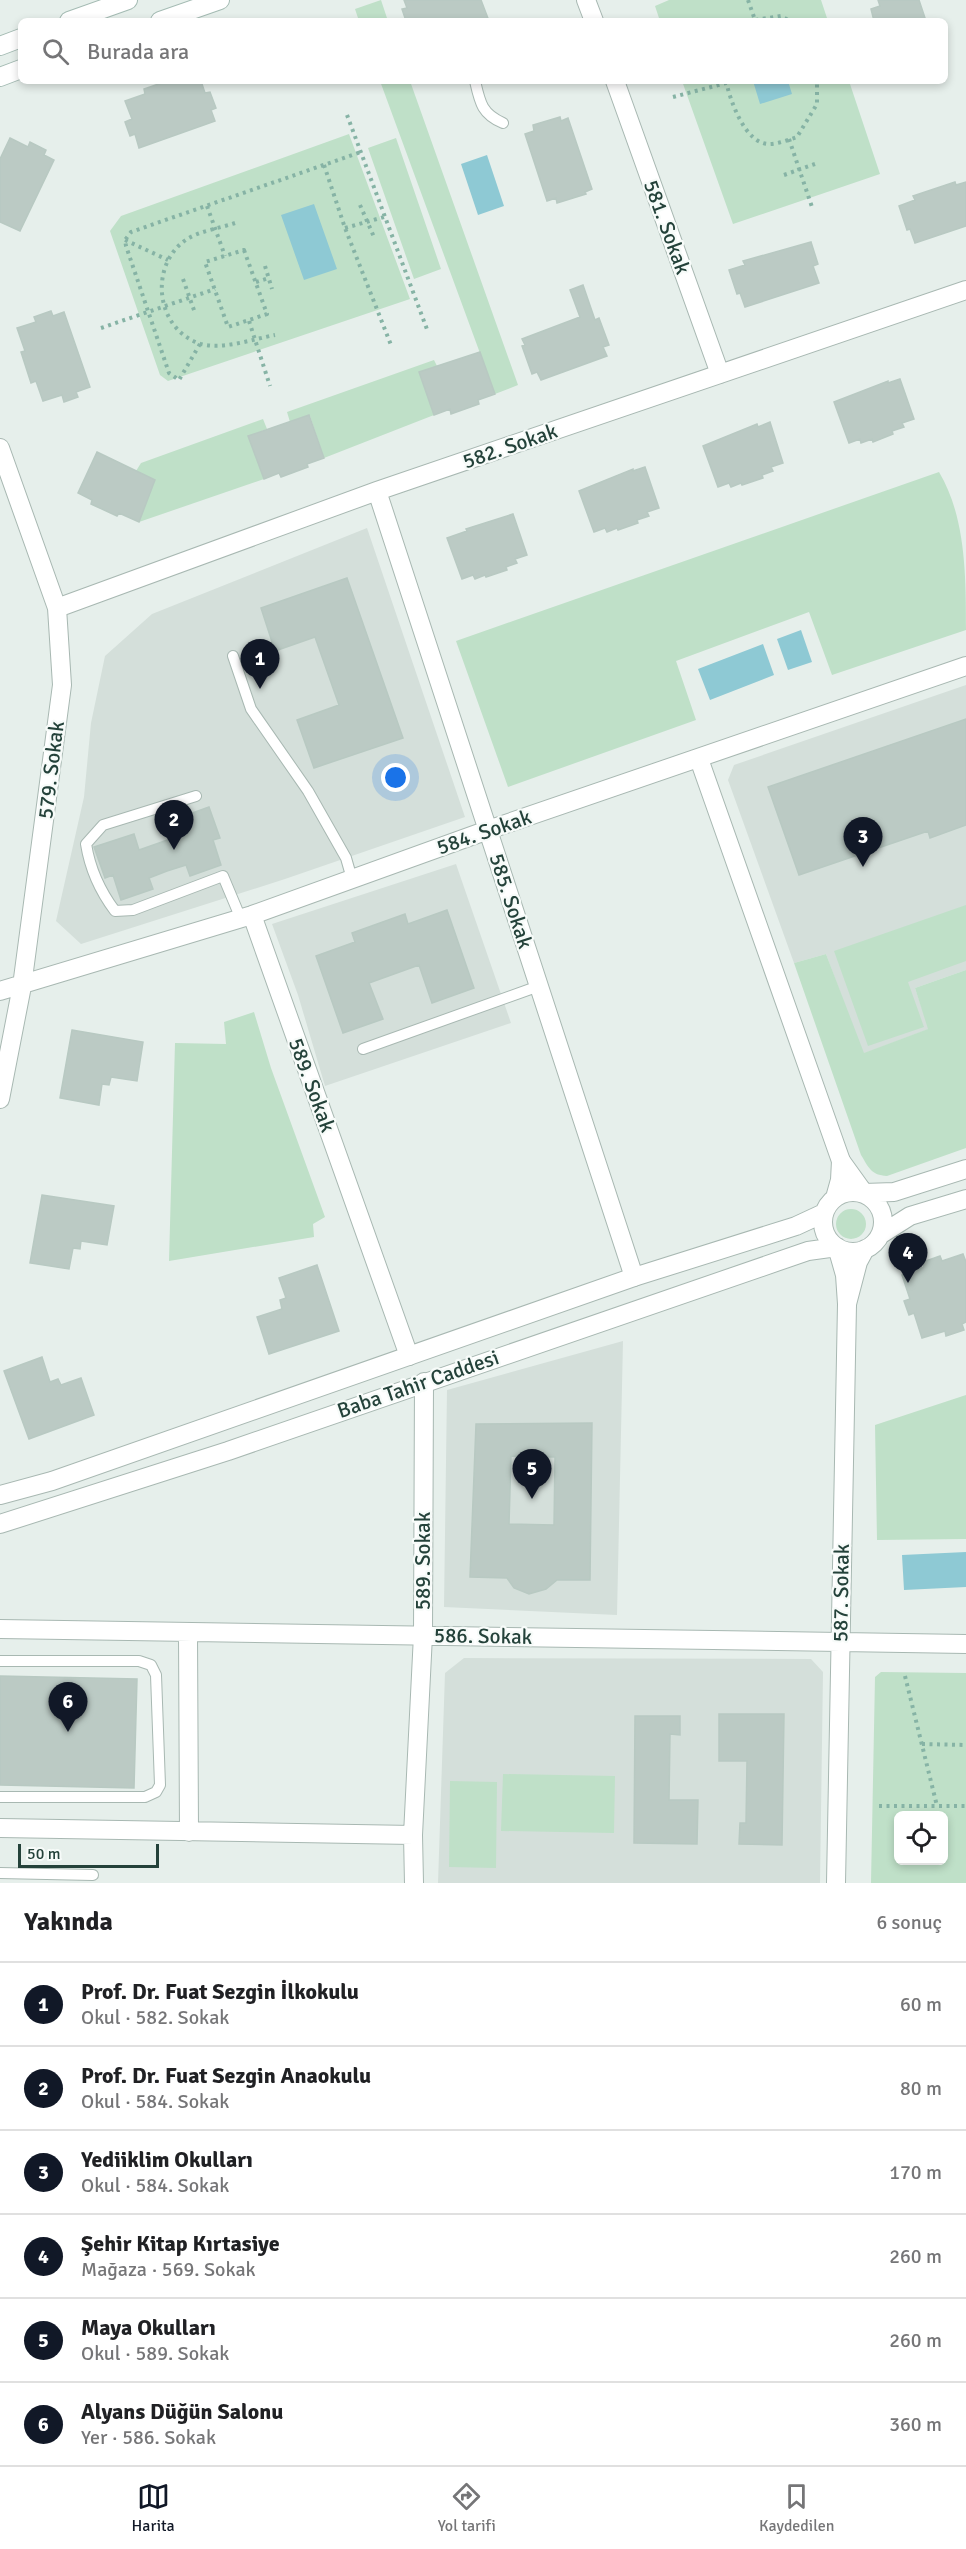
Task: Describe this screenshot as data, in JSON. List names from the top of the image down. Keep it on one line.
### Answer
{"streets":{"street":["581. Sokak","582. Sokak","579. Sokak","584. Sokak","585. Sokak","589. Sokak","Baba Tahir Caddesi","587. Sokak","586. Sokak"]},"crossings":[["581. Sokak","582. Sokak"],["582. Sokak","579. Sokak"],["582. Sokak","585. Sokak"],["579. Sokak","584. Sokak"],["584. Sokak","585. Sokak"],["584. Sokak","589. Sokak"],["585. Sokak","Baba Tahir Caddesi"],["589. Sokak","Baba Tahir Caddesi"],["589. Sokak","586. Sokak"],["587. Sokak","586. Sokak"]],"scale_bar":"50 m","page":{"search":"Burada ara","pins":["1","2","3","4","5","6"],"scale":"50 m","heading":["Yakında","6 sonuç"],"list":[{"mark":"1","name":"Prof. Dr. Fuat Sezgin İlkokulu","note":"Okul · 582. Sokak","value":"60 m"},{"mark":"2","name":"Prof. Dr. Fuat Sezgin Anaokulu","note":"Okul · 584. Sokak","value":"80 m"},{"mark":"3","name":"Yediiklim Okulları","note":"Okul · 584. Sokak","value":"170 m"},{"mark":"4","name":"Şehir Kitap Kırtasiye","note":"Mağaza · 569. Sokak","value":"260 m"},{"mark":"5","name":"Maya Okulları","note":"Okul · 589. Sokak","value":"260 m"},{"mark":"6","name":"Alyans Düğün Salonu","note":"Yer · 586. Sokak","value":"360 m"}],"nav":["Harita","Yol tarifi","Kaydedilen"]}}
